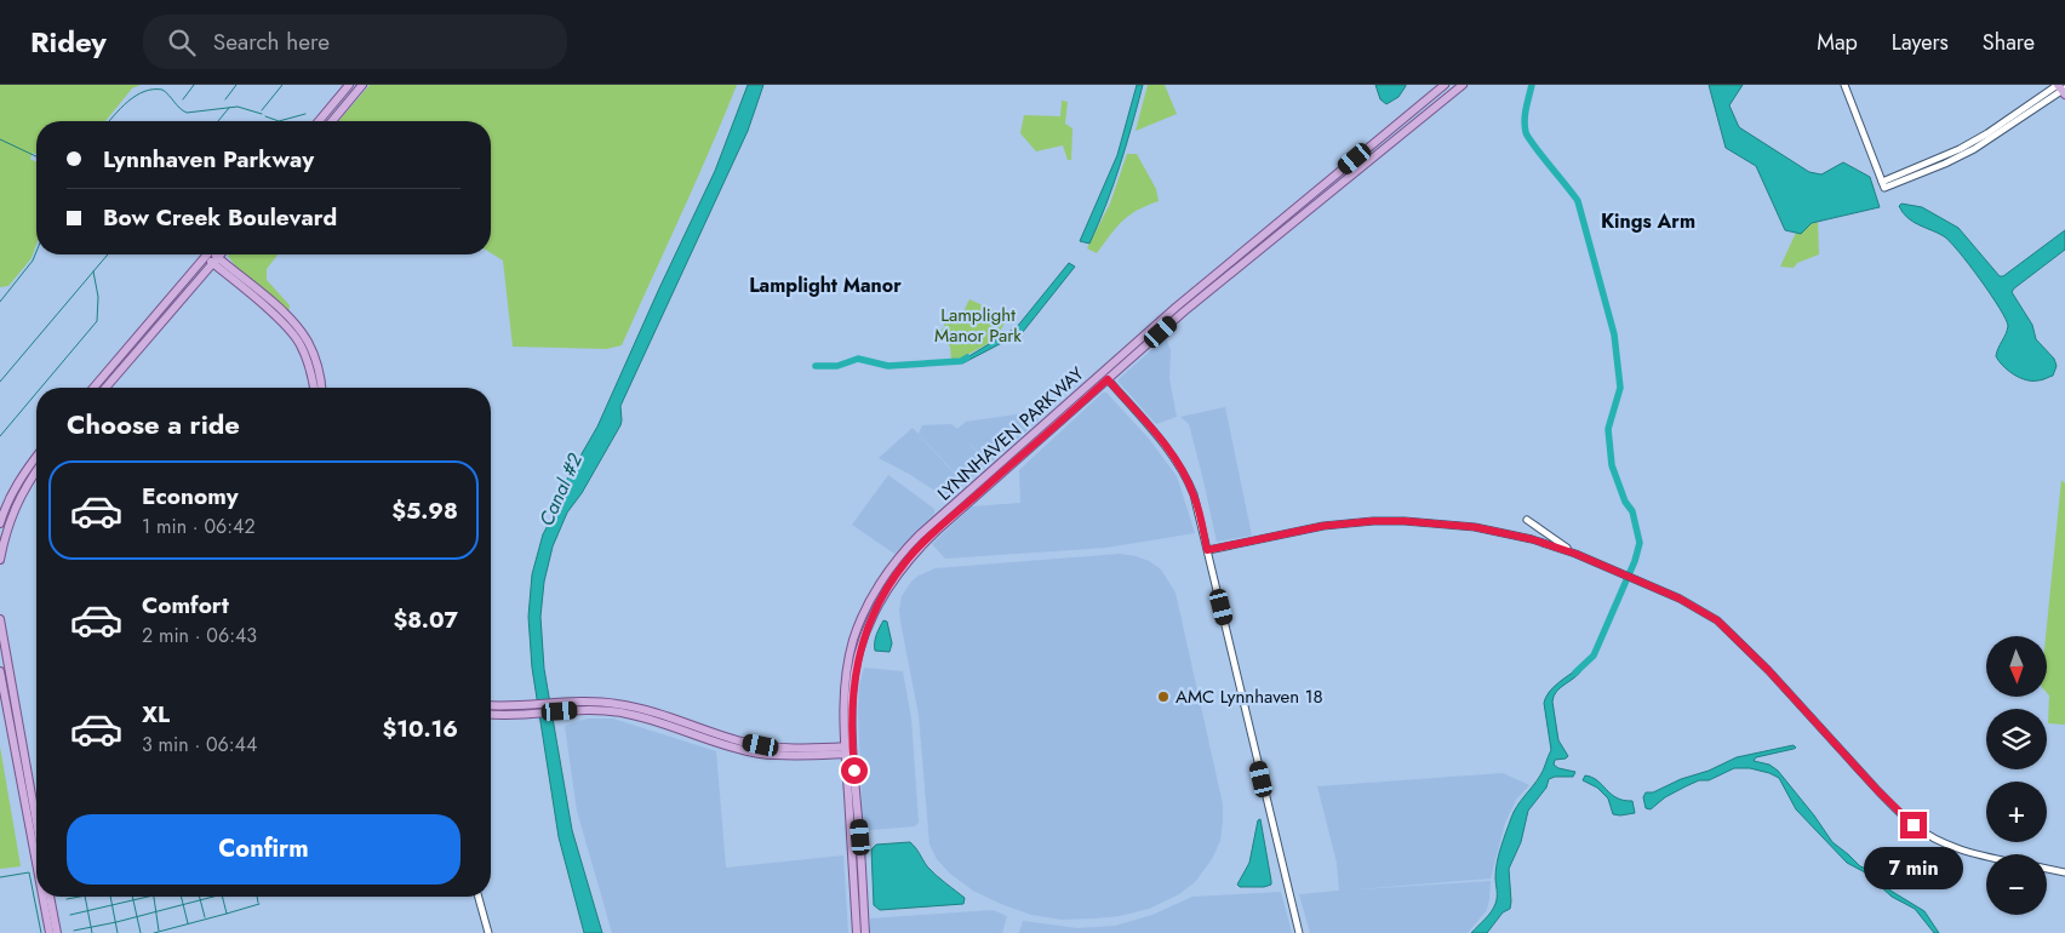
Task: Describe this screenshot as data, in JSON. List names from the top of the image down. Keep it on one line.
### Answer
{"streets":{"main road":["LYNNHAVEN PARKWAY"]},"districts":["Kings Arm","Lamplight Manor"],"water":["Canal #2"],"parks":["Lamplight Manor Park"],"places":["AMC Lynnhaven 18"],"north":"bottom","page":{"header":"Ridey","search":"Search here","nav":["Map","Layers","Share"],"banner":["Lynnhaven Parkway","Bow Creek Boulevard"],"heading":"Choose a ride","list":[{"name":"Economy","note":"1 min · 06:42","value":"$5.98"},{"name":"Comfort","note":"2 min · 06:43","value":"$8.07"},{"name":"XL","note":"3 min · 06:44","value":"$10.16"}],"map_buttons":["+","−"],"buttons":"Confirm","bubble":"7 min"}}
